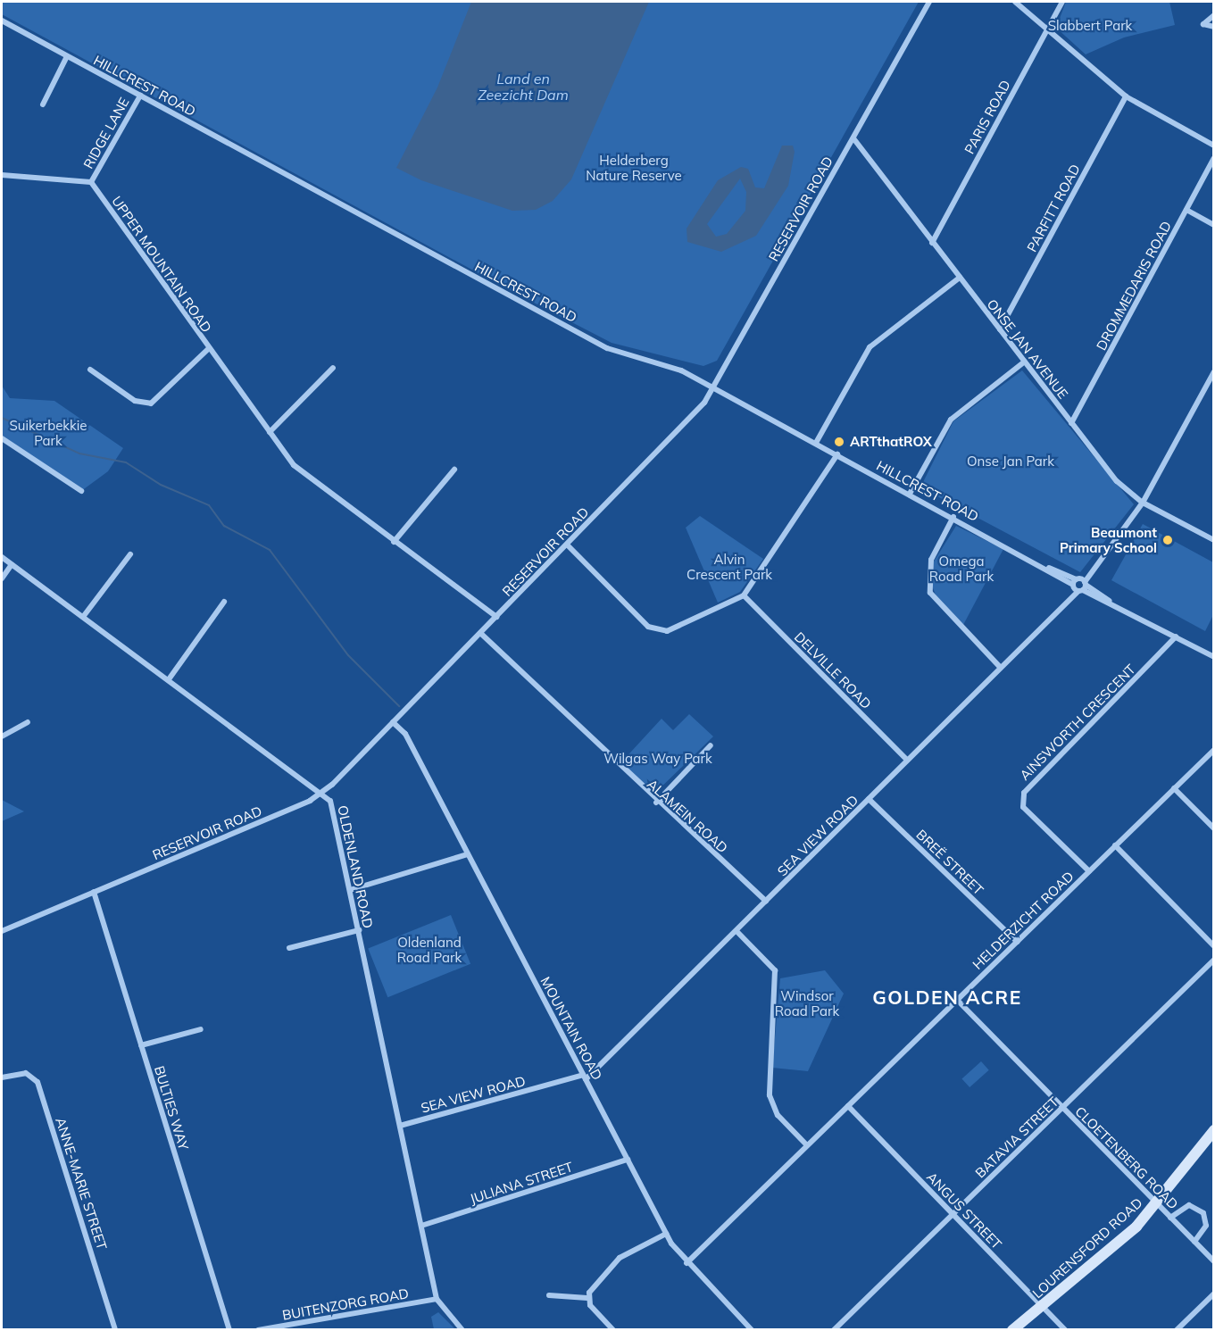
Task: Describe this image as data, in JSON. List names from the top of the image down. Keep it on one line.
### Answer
{"streets":{"street":["HILLCREST ROAD","PARIS ROAD","RIDGE LANE","PARFITT ROAD","RESERVOIR ROAD","UPPER MOUNTAIN ROAD","DROMMEDARIS ROAD","ONSE JAN AVENUE","DELVILLE ROAD","AINSWORTH CRESCENT","ALAMEIN ROAD","SEA VIEW ROAD","BREË STREET","OLDENLAND ROAD","HELDERZICHT ROAD","MOUNTAIN ROAD","BULTIES WAY","BATAVIA STREET","CLOETENBERG ROAD","JULIANA STREET","ANNE-MARIE STREET","ANGUS STREET","LOURENSFORD ROAD","BUITENZORG ROAD"]},"crossings":[["HILLCREST ROAD","RIDGE LANE"],["HILLCREST ROAD","RESERVOIR ROAD"],["HILLCREST ROAD","AINSWORTH CRESCENT"],["HILLCREST ROAD","SEA VIEW ROAD"],["PARIS ROAD","ONSE JAN AVENUE"],["RIDGE LANE","UPPER MOUNTAIN ROAD"],["PARFITT ROAD","ONSE JAN AVENUE"],["RESERVOIR ROAD","UPPER MOUNTAIN ROAD"],["RESERVOIR ROAD","ONSE JAN AVENUE"],["RESERVOIR ROAD","ALAMEIN ROAD"],["RESERVOIR ROAD","OLDENLAND ROAD"],["RESERVOIR ROAD","MOUNTAIN ROAD"],["RESERVOIR ROAD","BULTIES WAY"],["DROMMEDARIS ROAD","ONSE JAN AVENUE"],["ONSE JAN AVENUE","SEA VIEW ROAD"],["DELVILLE ROAD","SEA VIEW ROAD"],["AINSWORTH CRESCENT","HELDERZICHT ROAD"],["ALAMEIN ROAD","SEA VIEW ROAD"],["SEA VIEW ROAD","BREË STREET"],["SEA VIEW ROAD","OLDENLAND ROAD"],["SEA VIEW ROAD","MOUNTAIN ROAD"],["BREË STREET","HELDERZICHT ROAD"],["OLDENLAND ROAD","JULIANA STREET"],["OLDENLAND ROAD","BUITENZORG ROAD"],["HELDERZICHT ROAD","MOUNTAIN ROAD"],["HELDERZICHT ROAD","CLOETENBERG ROAD"],["HELDERZICHT ROAD","ANGUS STREET"],["MOUNTAIN ROAD","JULIANA STREET"],["BATAVIA STREET","CLOETENBERG ROAD"],["BATAVIA STREET","ANGUS STREET"],["CLOETENBERG ROAD","LOURENSFORD ROAD"],["ANGUS STREET","LOURENSFORD ROAD"]],"districts":["GOLDEN ACRE"],"water":["Land en Zeezicht Dam"],"parks":["Slabbert Park","Helderberg Nature Reserve","Suikerbekkie Park","Onse Jan Park","Alvin Crescent Park","Omega Road Park","Wilgas Way Park","Oldenland Road Park","Windsor Road Park"],"places":["ARTthatROX","Beaumont Primary School"]}
